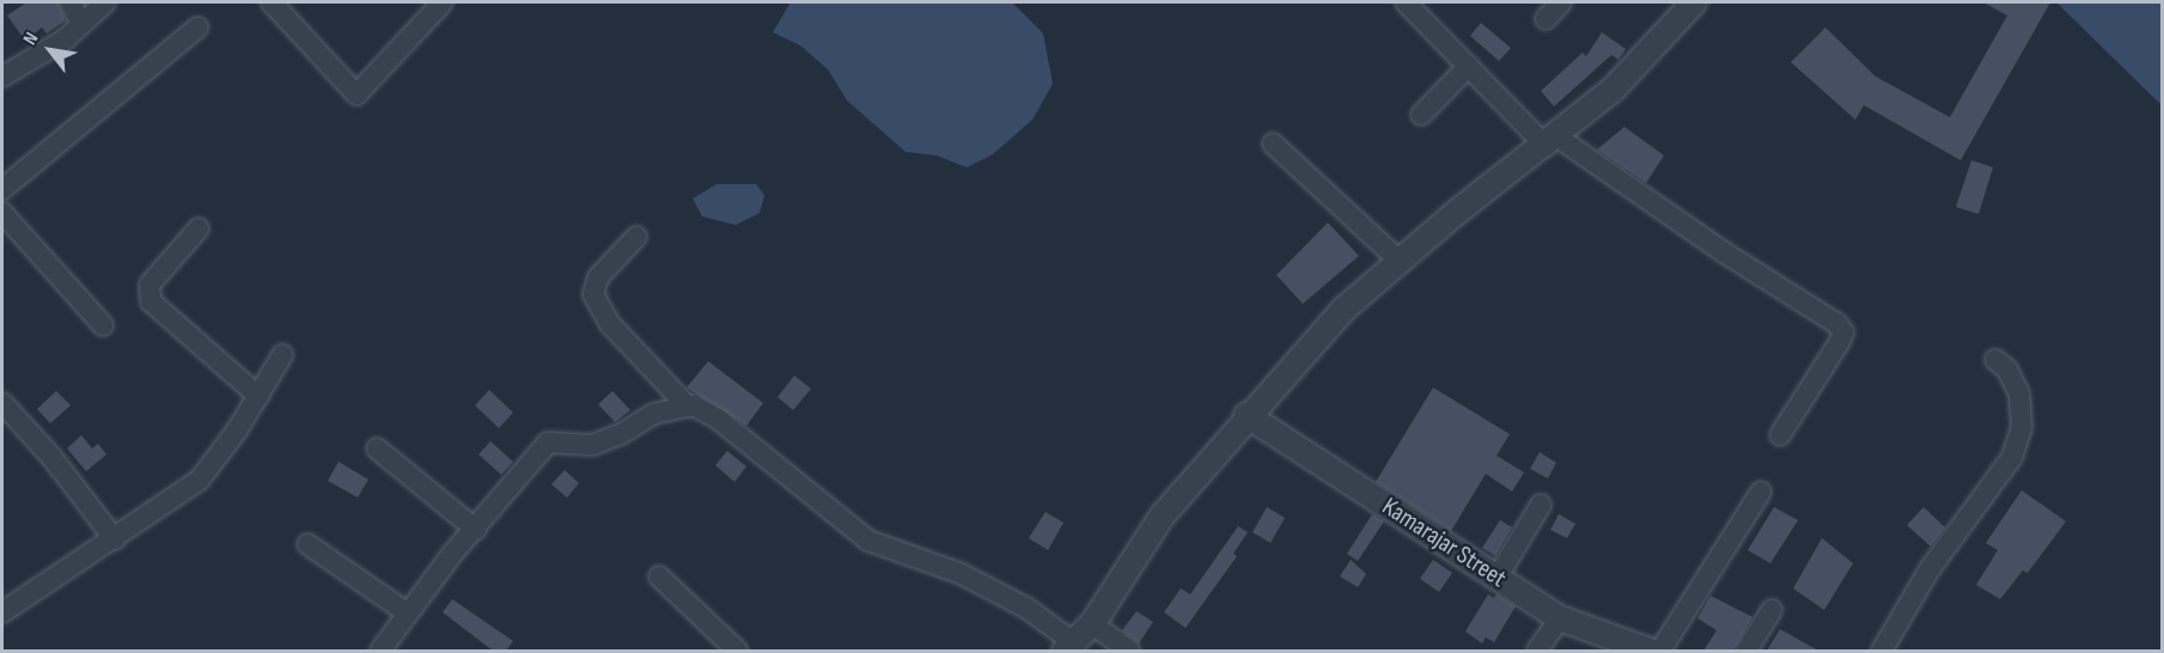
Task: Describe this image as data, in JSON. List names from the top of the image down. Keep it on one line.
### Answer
{"streets":{"street":["Kamarajar Street"]},"north":"top left"}
